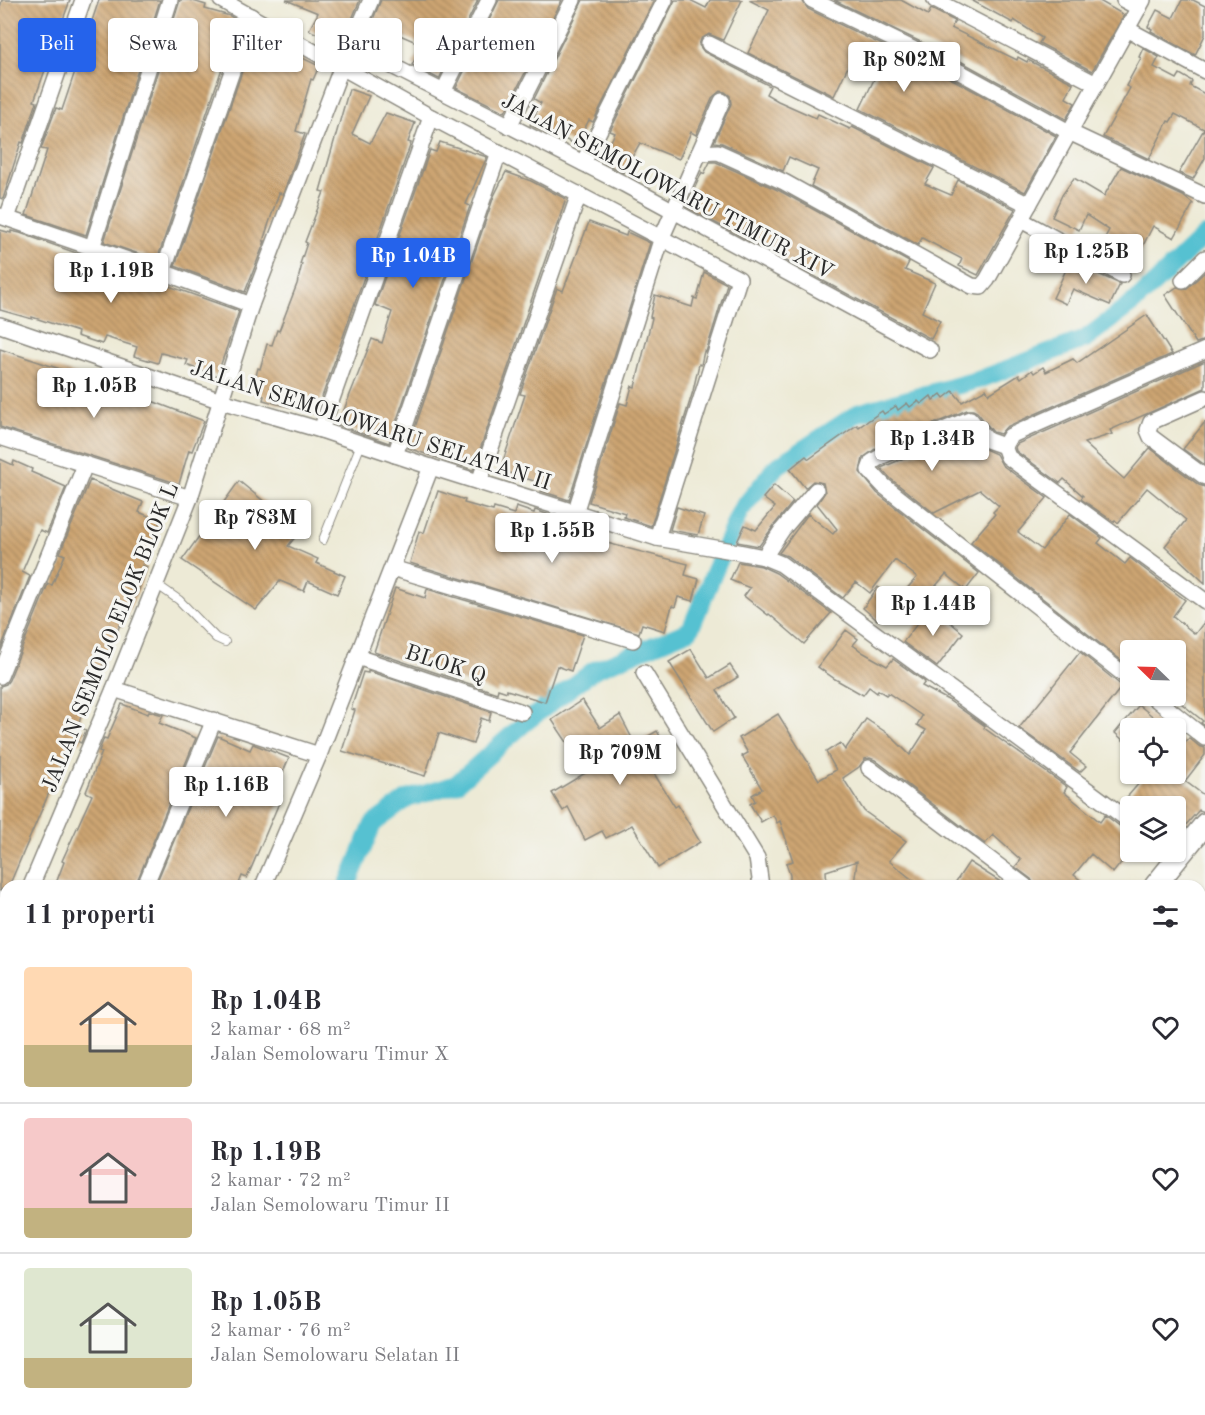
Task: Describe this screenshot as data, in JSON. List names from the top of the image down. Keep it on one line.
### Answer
{"streets":{"street":["JALAN SEMOLOWARU TIMUR XIV","JALAN SEMOLOWARU SELATAN II","JALAN SEMOLO ELOK BLOK L","BLOK Q"]},"crossings":[["JALAN SEMOLOWARU SELATAN II","JALAN SEMOLO ELOK BLOK L"]],"north":"top left","page":{"chip":["Beli","Sewa","Filter","Baru","Apartemen"],"price":["Rp 802M","Rp 1.25B","Rp 1.04B","Rp 1.19B","Rp 1.05B","Rp 1.34B","Rp 783M","Rp 1.55B","Rp 1.44B","Rp 709M","Rp 1.16B"],"heading":"11 properti","list":[{"name":"Rp 1.04B","note":"2 kamar · 68 m² · Jalan Semolowaru Timur X"},{"name":"Rp 1.19B","note":"2 kamar · 72 m² · Jalan Semolowaru Timur II"},{"name":"Rp 1.05B","note":"2 kamar · 76 m² · Jalan Semolowaru Selatan II"}]}}
